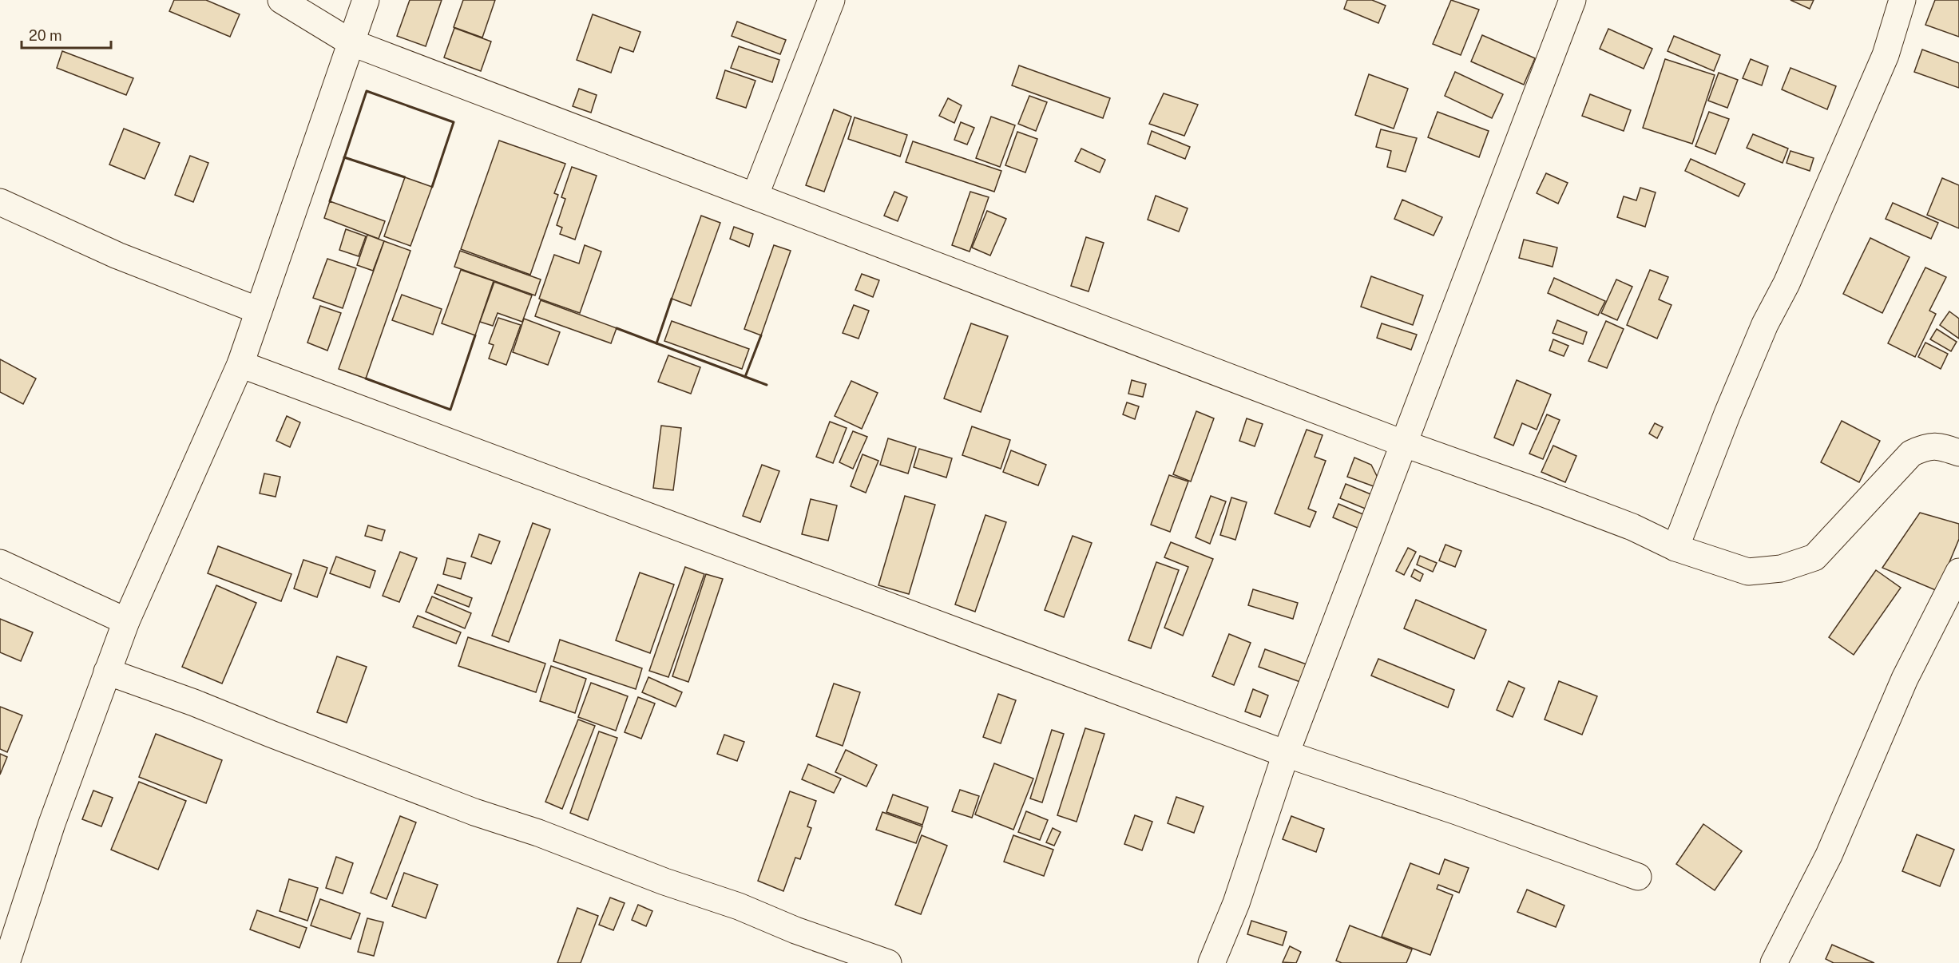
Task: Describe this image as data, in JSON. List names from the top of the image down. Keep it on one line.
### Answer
{"scale_bar":"20 m"}
